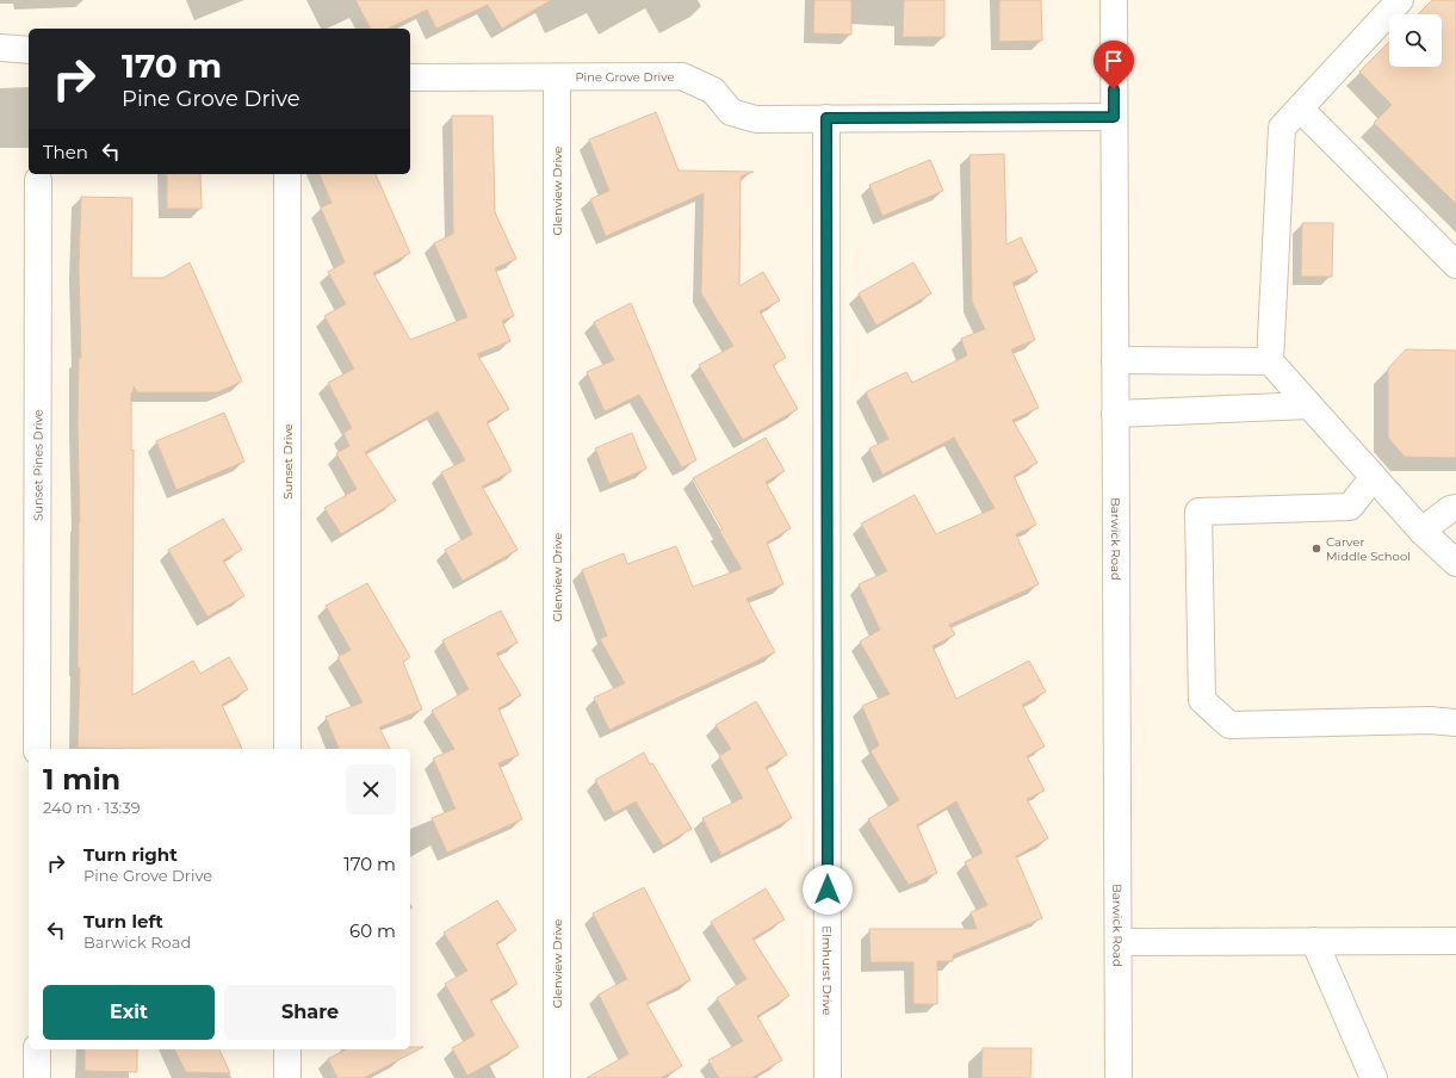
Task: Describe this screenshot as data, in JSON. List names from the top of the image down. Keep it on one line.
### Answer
{"streets":{"street":["Pine Grove Drive","Glenview Drive","Sunset Drive","Sunset Pines Drive","Barwick Road","Elmhurst Drive"]},"crossings":[["Pine Grove Drive","Glenview Drive"],["Pine Grove Drive","Barwick Road"],["Pine Grove Drive","Elmhurst Drive"]],"places":["Carver Middle School"],"page":{"turn":["170 m","Pine Grove Drive"],"then":"Then","heading":["1 min","240 m · 13:39"],"list":[{"name":"Turn right","note":"Pine Grove Drive","value":"170 m"},{"name":"Turn left","note":"Barwick Road","value":"60 m"}],"buttons":["Exit","Share"]}}
